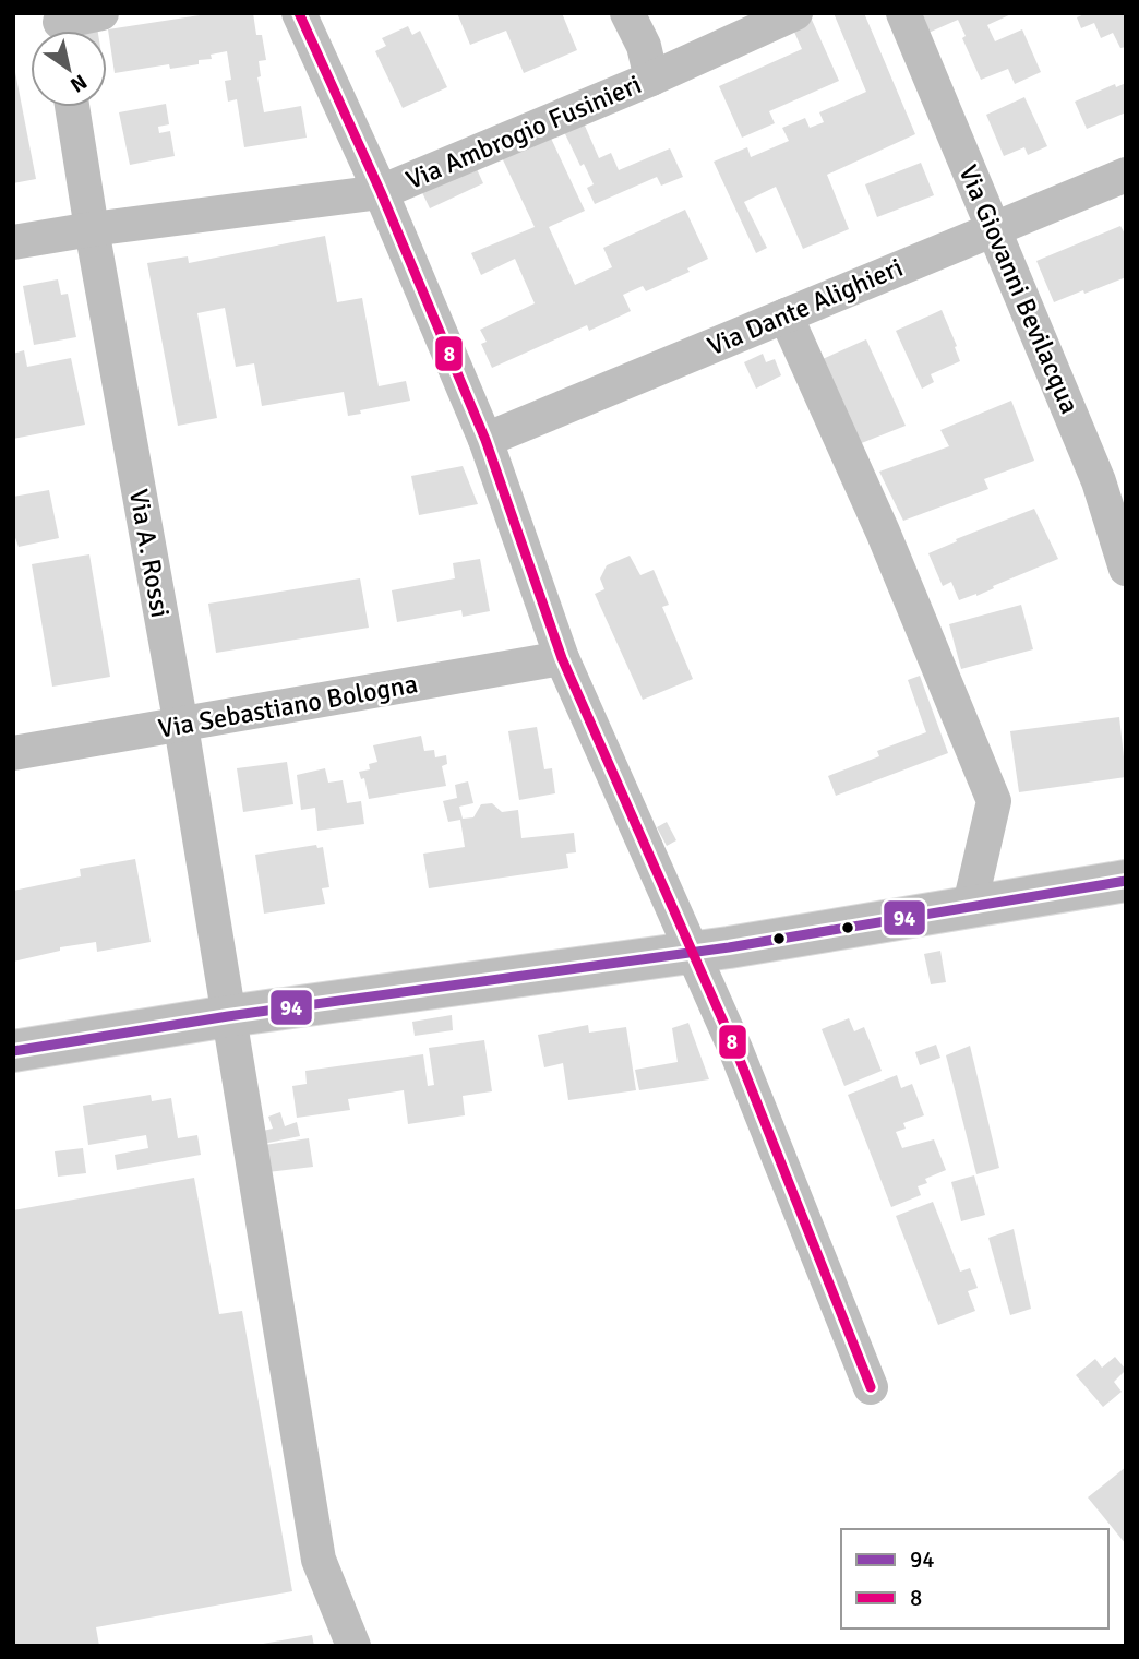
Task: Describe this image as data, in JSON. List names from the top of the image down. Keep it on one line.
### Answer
{"streets":{"street":["Via Ambrogio Fusinieri","Via Giovanni Bevilacqua","Via Dante Alighieri","Via A. Rossi","Via Sebastiano Bologna"]},"crossings":[["Via Ambrogio Fusinieri","Via A. Rossi"],["Via Giovanni Bevilacqua","Via Dante Alighieri"],["Via A. Rossi","Via Sebastiano Bologna"]],"lines":["transit line 8","transit line 94"],"legend":["94","8"],"north":"bottom right"}
